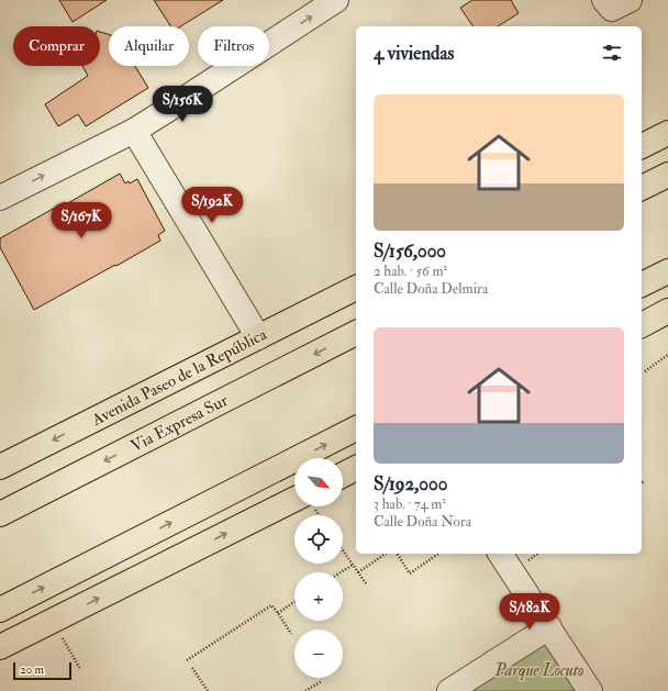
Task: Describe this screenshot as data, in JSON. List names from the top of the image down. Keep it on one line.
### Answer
{"streets":{"main road":["Avenida Paseo de la República","Via Expresa Sur"]},"parks":["Parque Locuto"],"scale_bar":"20 m","north":"bottom right","page":{"chip":["Comprar","Alquilar","Filtros"],"heading":"4 viviendas","list":[{"name":"S/156,000","note":"2 hab. · 56 m² · Calle Doña Delmira"},{"name":"S/192,000","note":"3 hab. · 74 m² · Calle Doña Nora"}],"price":["S/156K","S/192K","S/167K","S/182K"],"map_buttons":["+","−"],"scale":"20 m"}}
